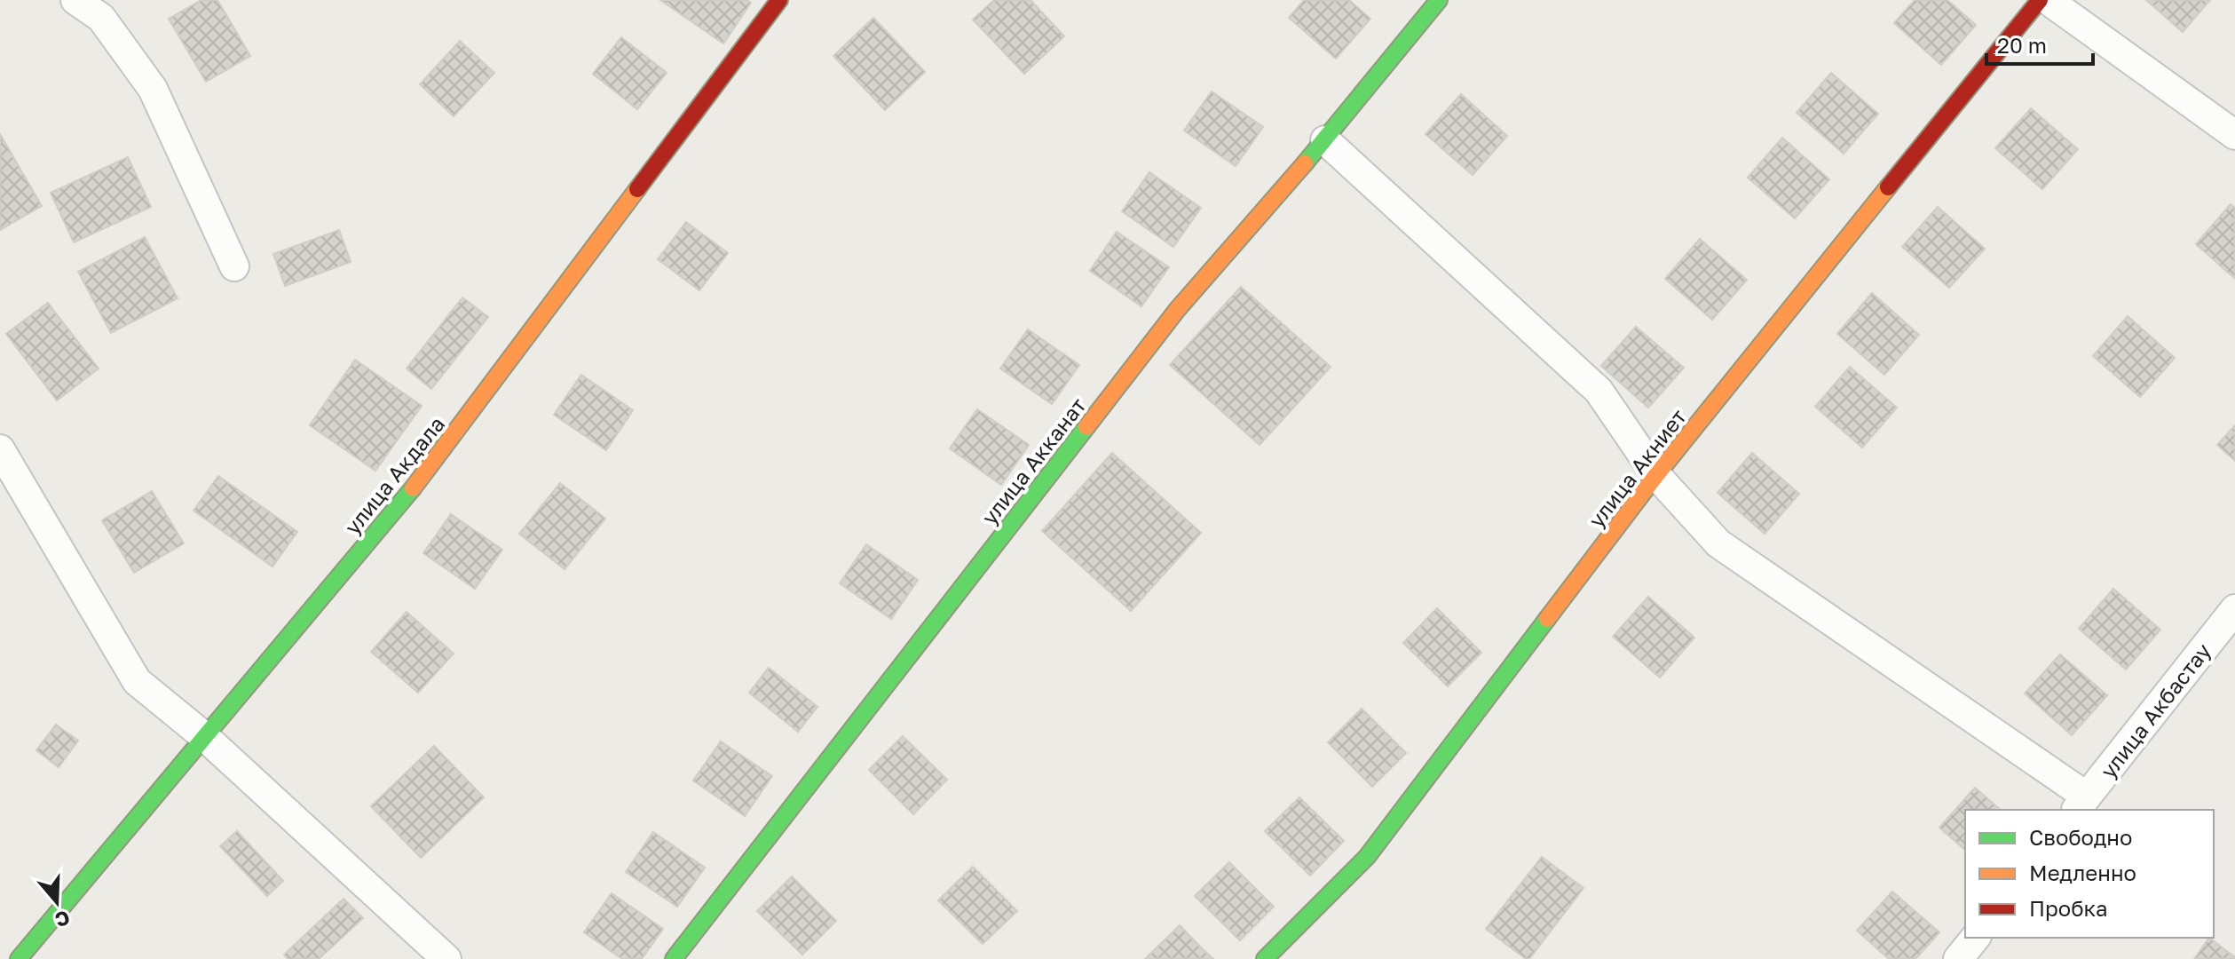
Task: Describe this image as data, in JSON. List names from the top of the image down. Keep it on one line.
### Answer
{"streets":{"street":["улица Акканат","улица Акниет","улица Акдала","улица Акбастау"]},"legend":["Свободно","Медленно","Пробка"],"scale_bar":"20 m","north":"bottom"}
